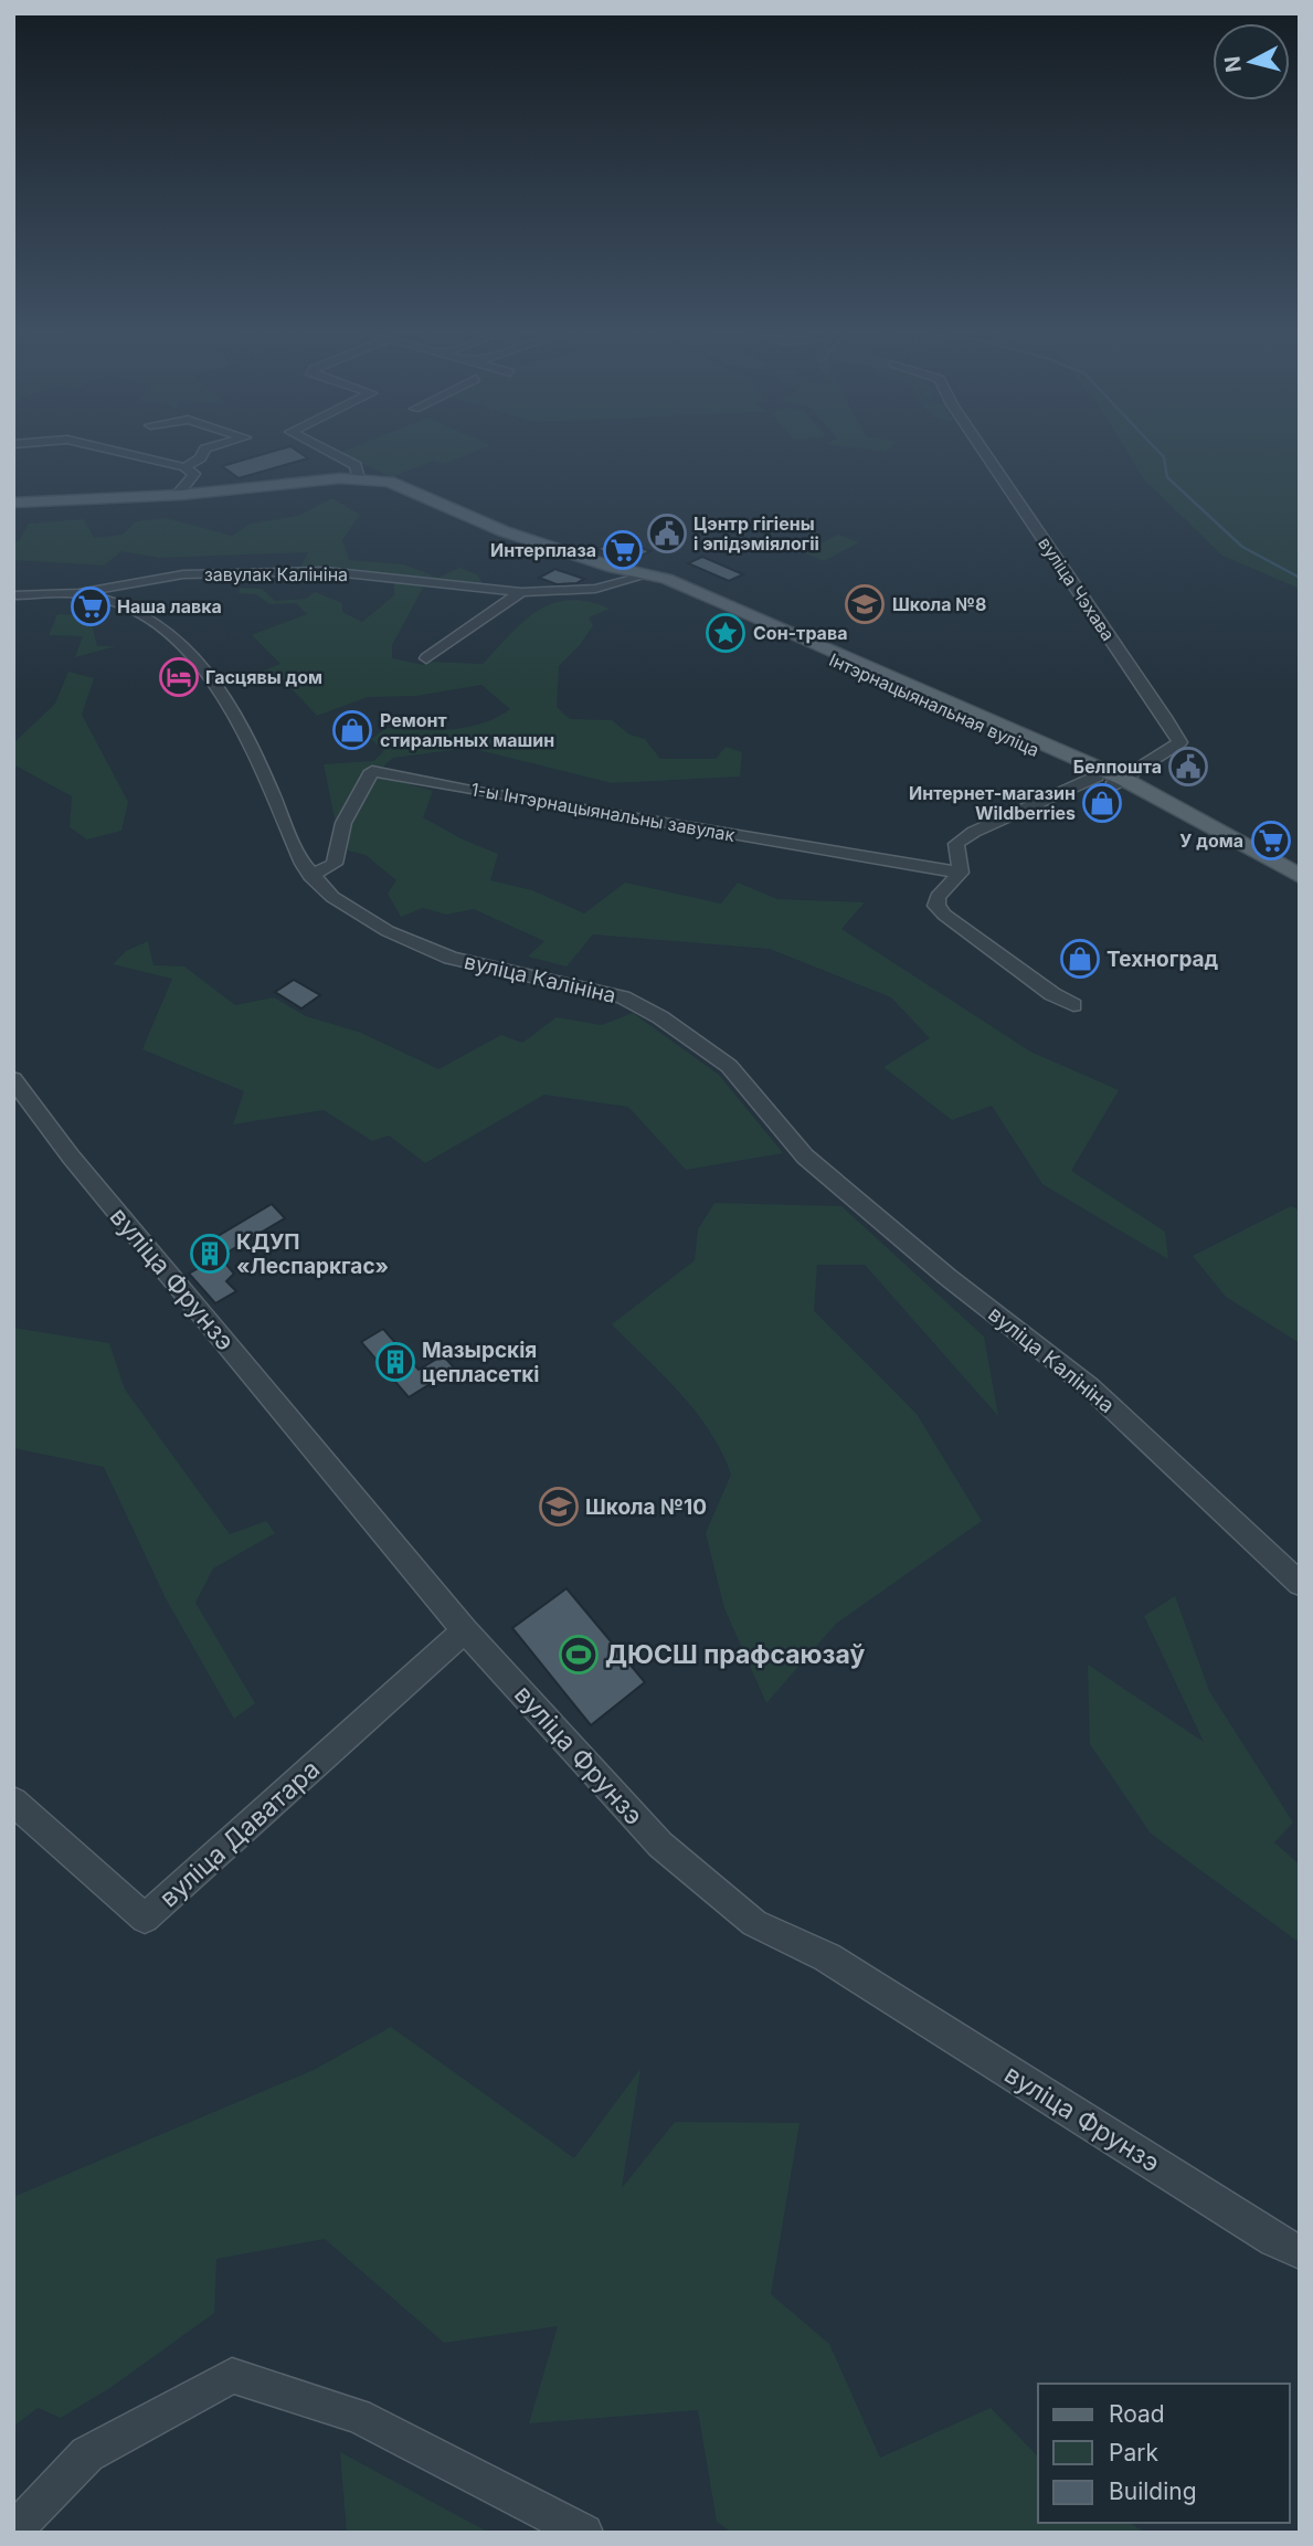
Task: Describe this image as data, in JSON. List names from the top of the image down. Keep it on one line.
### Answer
{"streets":{"main road":["Інтэрнацыянальная вуліца"],"street":["завулак Калініна","вуліца Чэхава","1-ы Інтэрнацыянальны завулак","вуліца Калініна","вуліца Фрунзэ","вуліца Даватара"]},"crossings":[["завулак Калініна","Інтэрнацыянальная вуліца"],["завулак Калініна","вуліца Калініна"],["вуліца Чэхава","Інтэрнацыянальная вуліца"],["1-ы Інтэрнацыянальны завулак","вуліца Калініна"],["вуліца Фрунзэ","вуліца Даватара"]],"places":{"public building":["Цэнтр гігіены і эпідэміялогіі","Белпошта"],"supermarket":["Интерплаза","Наша лавка","У дома"],"school or university":["Школа №8","Школа №10"],"place":["Сон-трава"],"hotel":["Гасцявы дом"],"shop":["Ремонт стиральных машин","Интернет-магазин Wildberries","Техноград"],"building":["КДУП «Леспаркгас»","Мазырскія цепласеткі"],"sports":["ДЮСШ прафсаюзаў"]},"legend":["Road","Park","Building"],"north":"left"}
